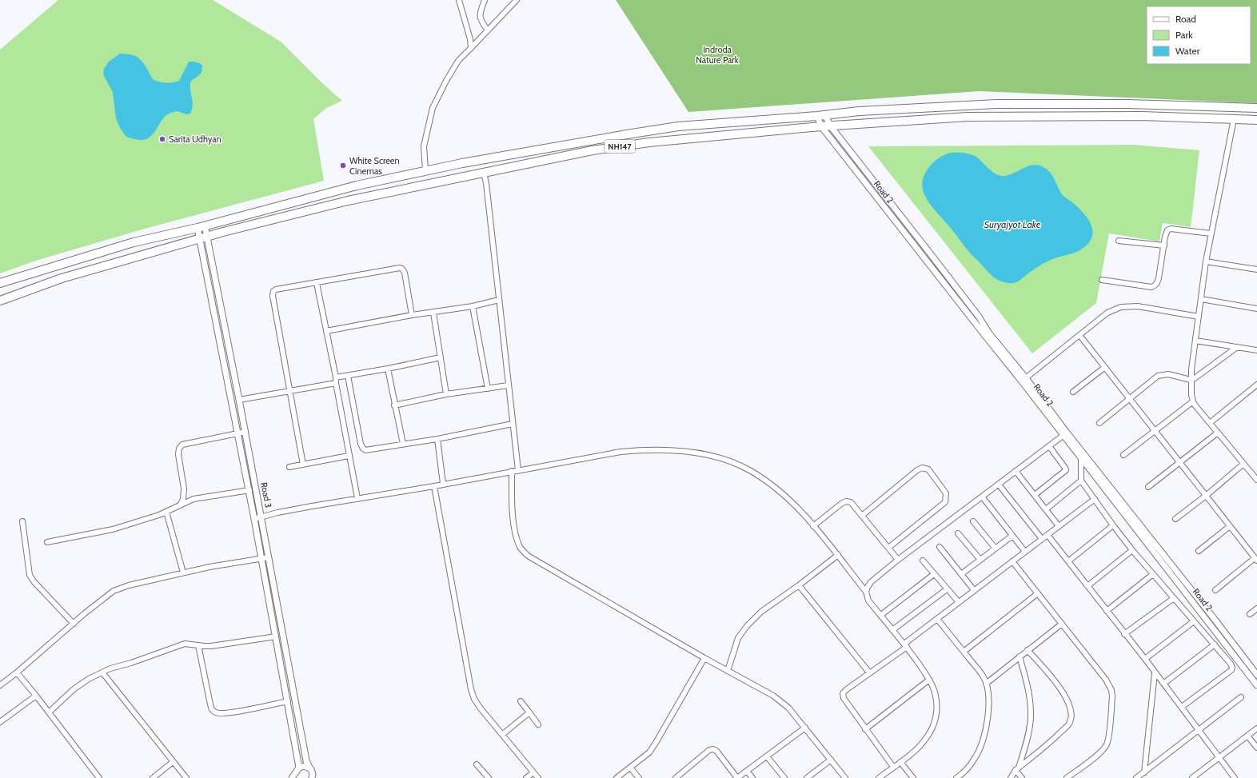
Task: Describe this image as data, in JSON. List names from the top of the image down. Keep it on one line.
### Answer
{"streets":{"highway":["NH147"],"street":["Road 2","Road 3"]},"crossings":[["NH147","Road 2"],["NH147","Road 3"]],"water":["Suryajyot Lake"],"parks":["Indroda Nature Park"],"places":["Sarita Udhyan","White Screen Cinemas"],"legend":["Road","Park","Water"]}
